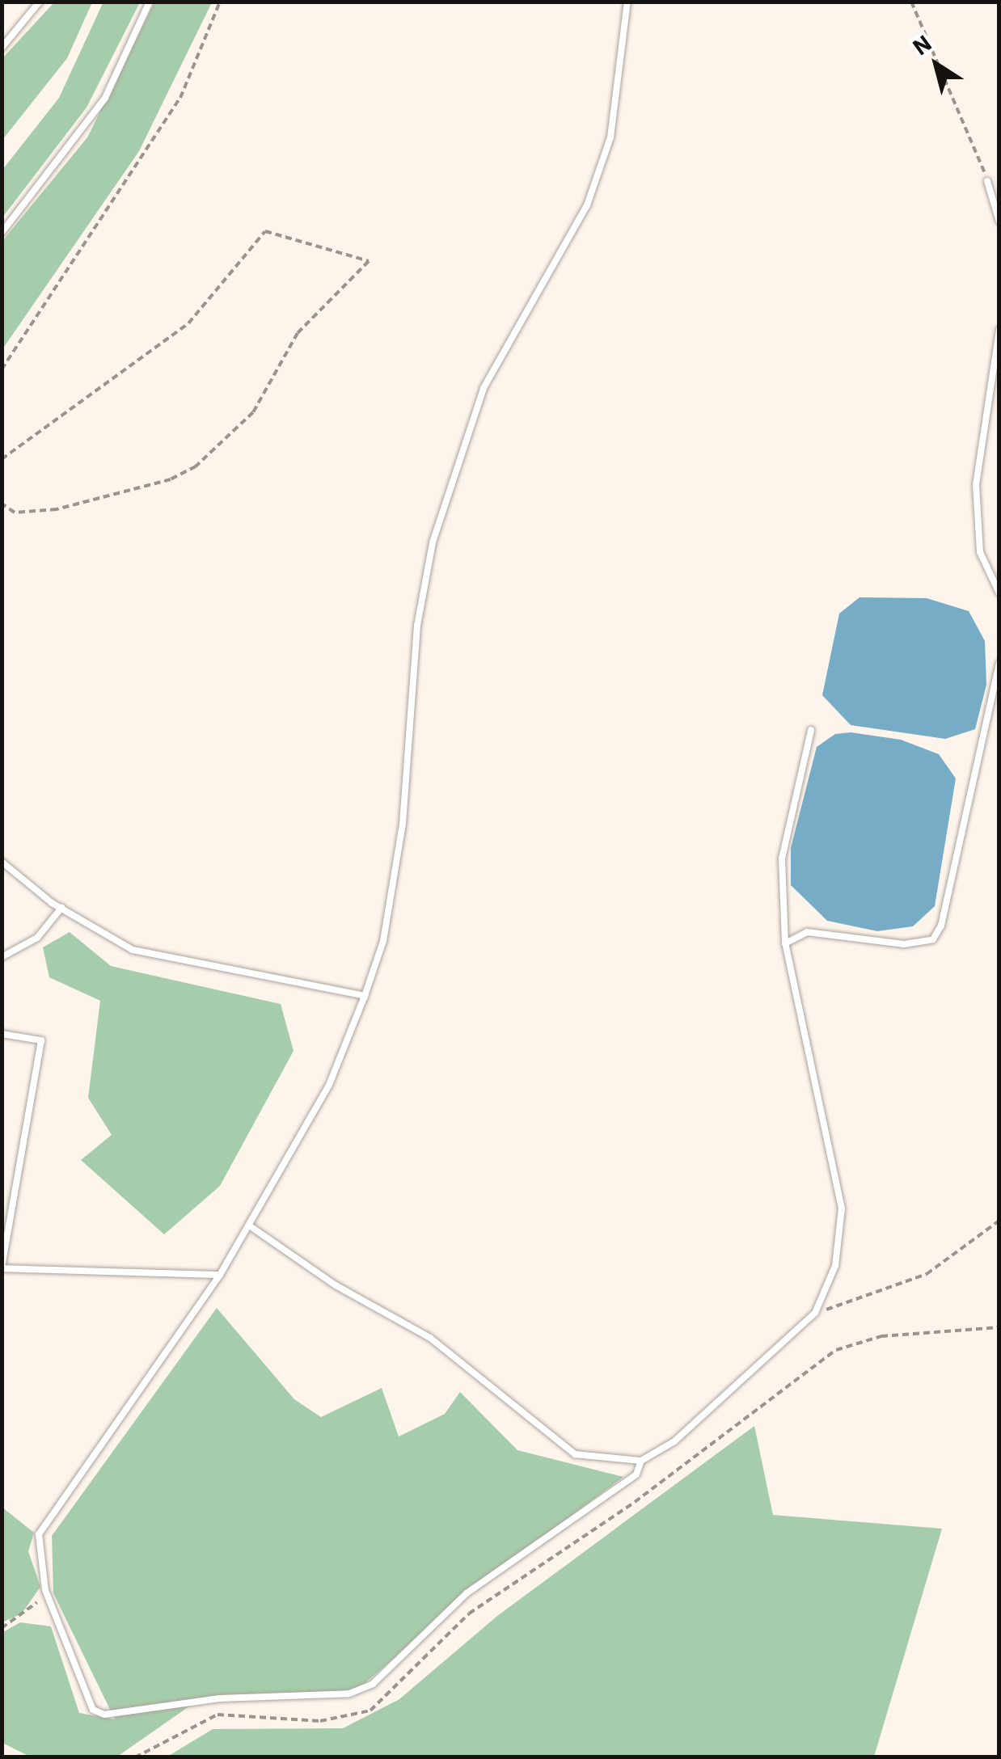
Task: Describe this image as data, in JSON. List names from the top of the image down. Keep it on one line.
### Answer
{"north":"top left"}
